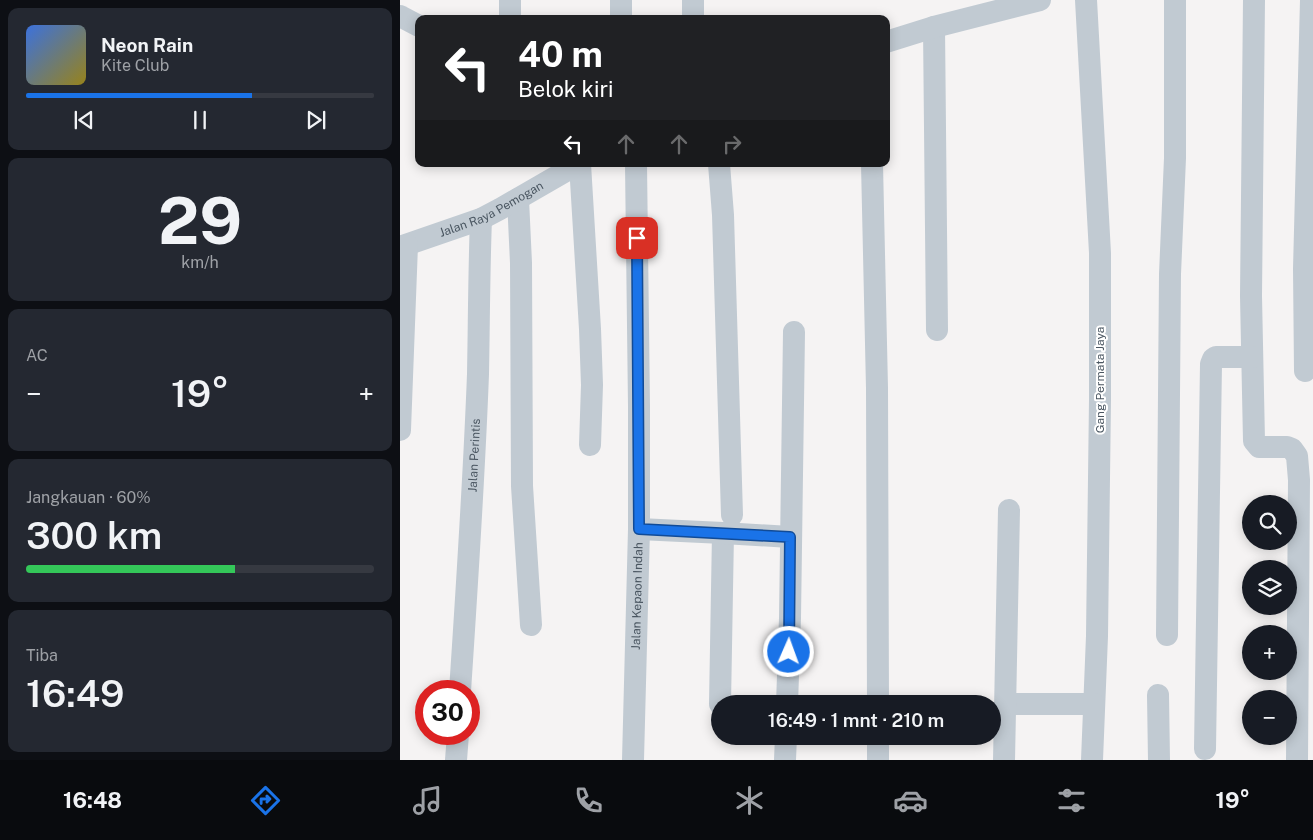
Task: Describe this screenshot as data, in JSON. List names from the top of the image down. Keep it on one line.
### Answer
{"streets":{"street":["Jalan Raya Pemogan","Gang Permata Jaya","Jalan Perintis","Jalan Kepaon Indah"]},"crossings":[["Jalan Raya Pemogan","Jalan Perintis"]],"page":{"turn":["40 m","Belok kiri"],"song":["Neon Rain","Kite Club"],"tile":[["29","km/h"],"AC",["Jangkauan · 60%","300 km"],["Tiba","16:49"]],"heat":["−","19°","+"],"map_buttons":["+","−"],"limit":"30","trip":"16:49 · 1 mnt · 210 m","tabs":["16:48","19°"]}}
